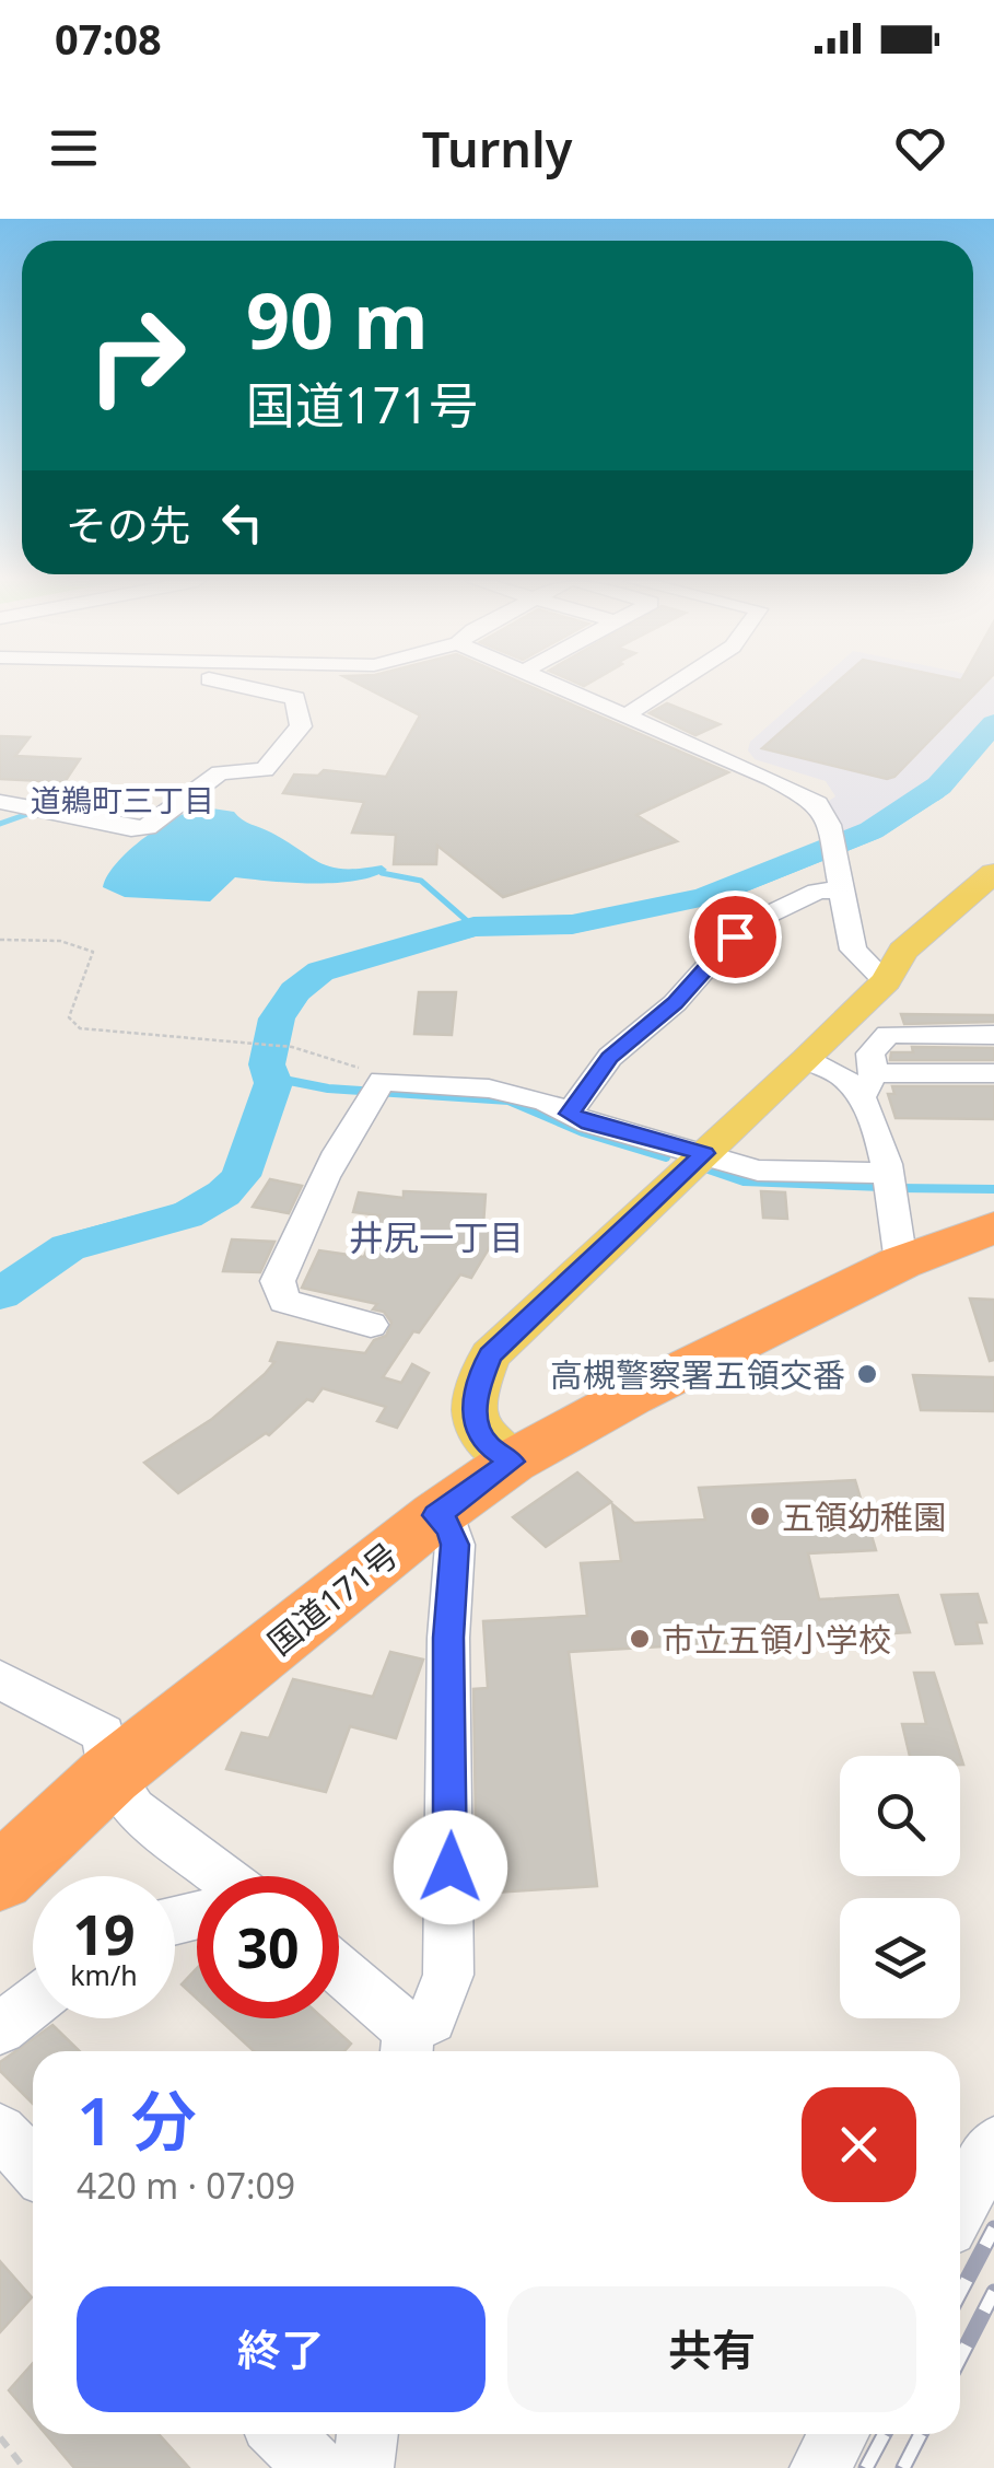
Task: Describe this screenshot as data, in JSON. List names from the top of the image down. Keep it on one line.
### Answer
{"streets":{"highway":["国道171号"]},"districts":["道鵜町三丁目","井尻一丁目"],"places":["高槻警察署五領交番","五領幼稚園","市立五領小学校"],"page":{"status":"07:08","header":"Turnly","turn":["90 m","国道171号"],"then":"その先","speed":"19 km/h","limit":"30","heading":["1 分","420 m · 07:09"],"buttons":["終了","共有"]}}
